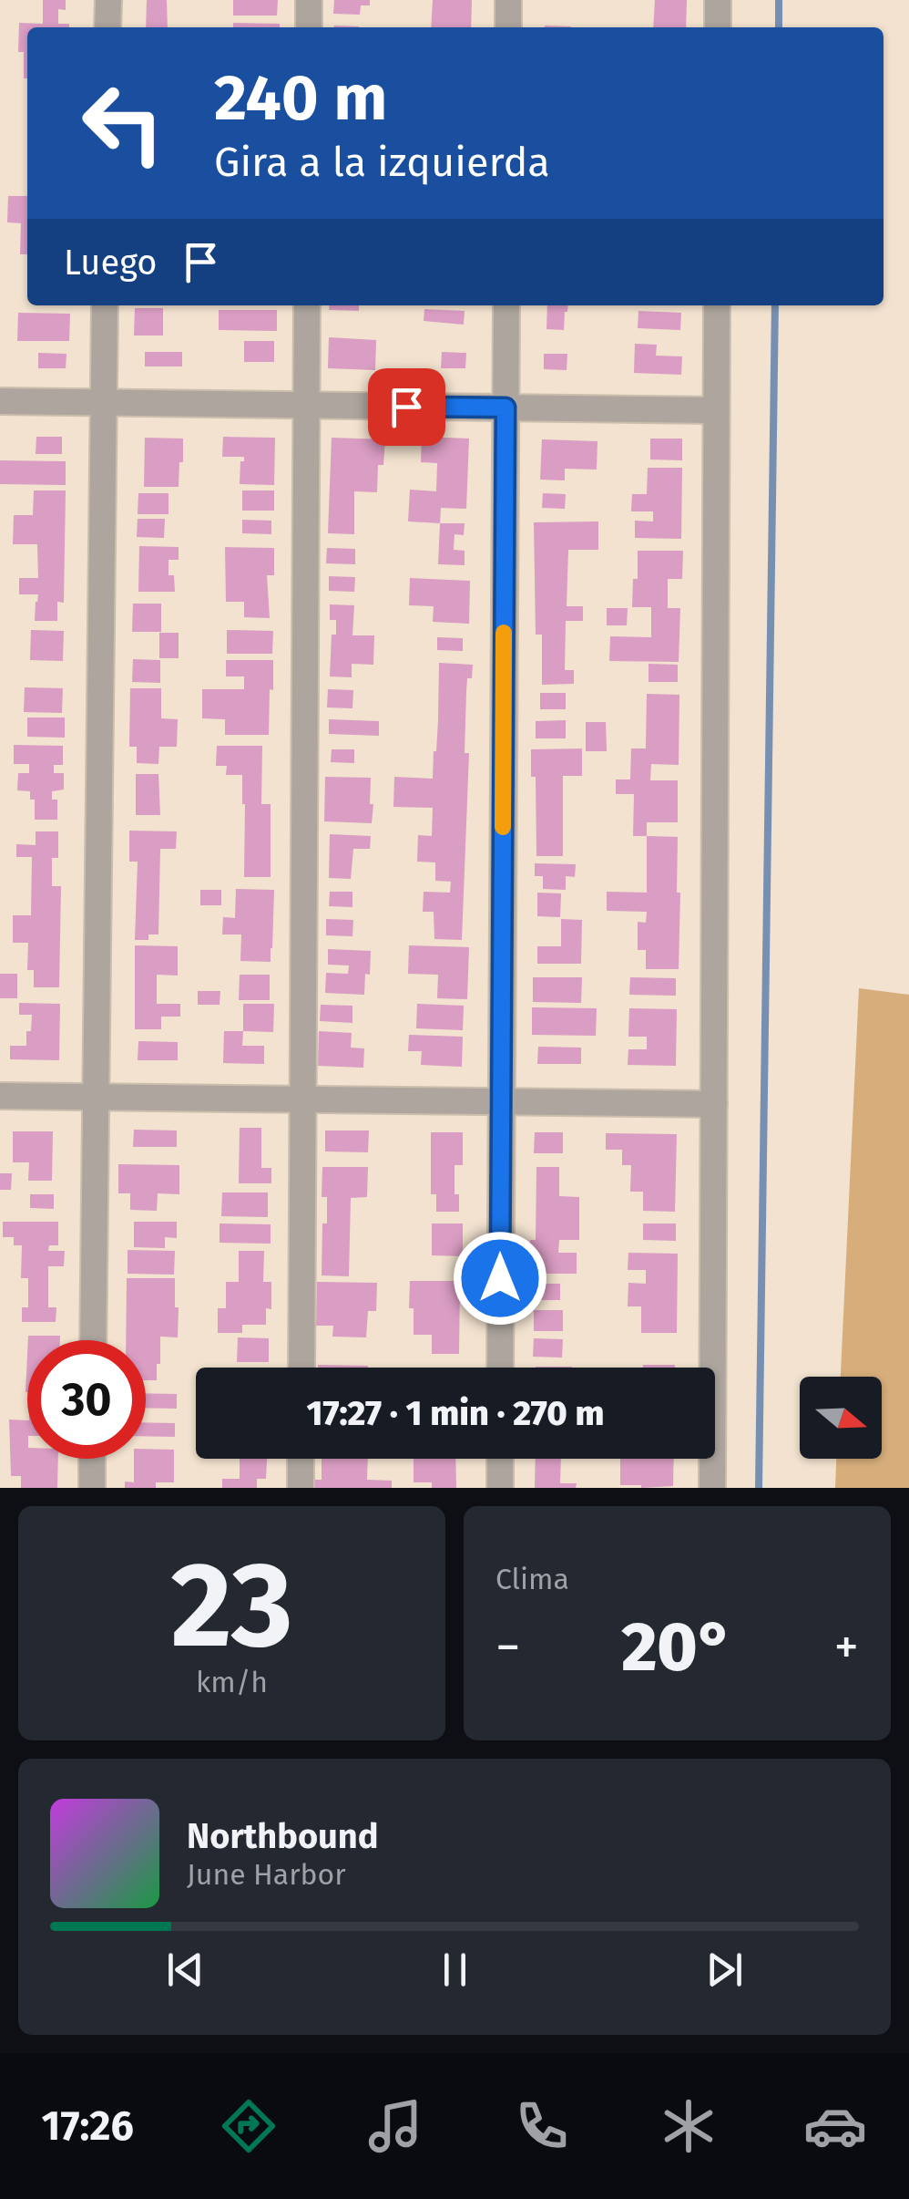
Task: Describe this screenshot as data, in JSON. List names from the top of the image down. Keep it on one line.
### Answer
{"north":"right","page":{"turn":["240 m","Gira a la izquierda"],"then":"Luego","limit":"30","trip":"17:27 · 1 min · 270 m","tile":[["23","km/h"],"Clima"],"heat":["−","20°","+"],"song":["Northbound","June Harbor"],"tabs":"17:26"}}
